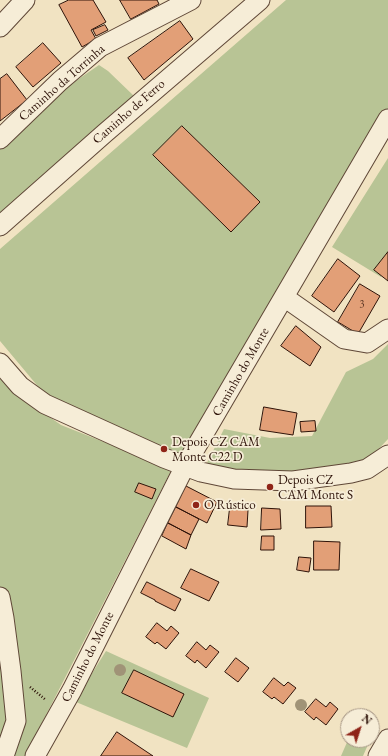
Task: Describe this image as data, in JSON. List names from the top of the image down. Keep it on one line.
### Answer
{"streets":{"street":["Caminho da Torrinha","Caminho de Ferro","Caminho do Monte"]},"places":["Depois CZ CAM Monte C22 D","Depois CZ CAM Monte S","O Rústico"],"house_numbers":["3"],"north":"top right"}
